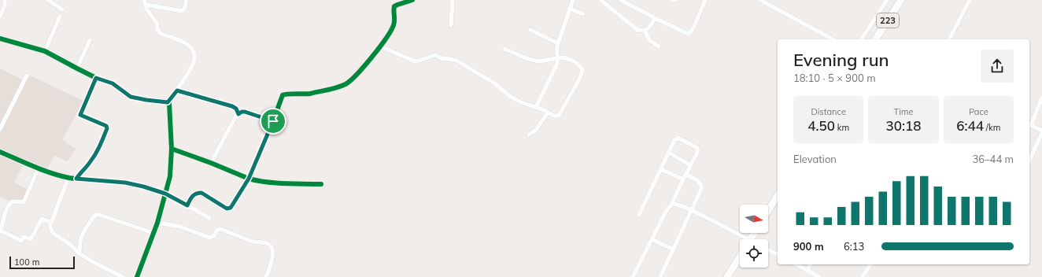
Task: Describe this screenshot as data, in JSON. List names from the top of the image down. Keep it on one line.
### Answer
{"streets":{"main road":["223"]},"scale_bar":"100 m","north":"right","page":{"heading":["Evening run","18:10 · 5 × 900 m"],"stats":[["Distance","4.50 km"],["Time","30:18"],["Pace","6:44 /km"]],"chart":["Elevation","36–44 m"],"list":[{"name":"900 m","note":"6:13"}],"scale":"100 m"}}
